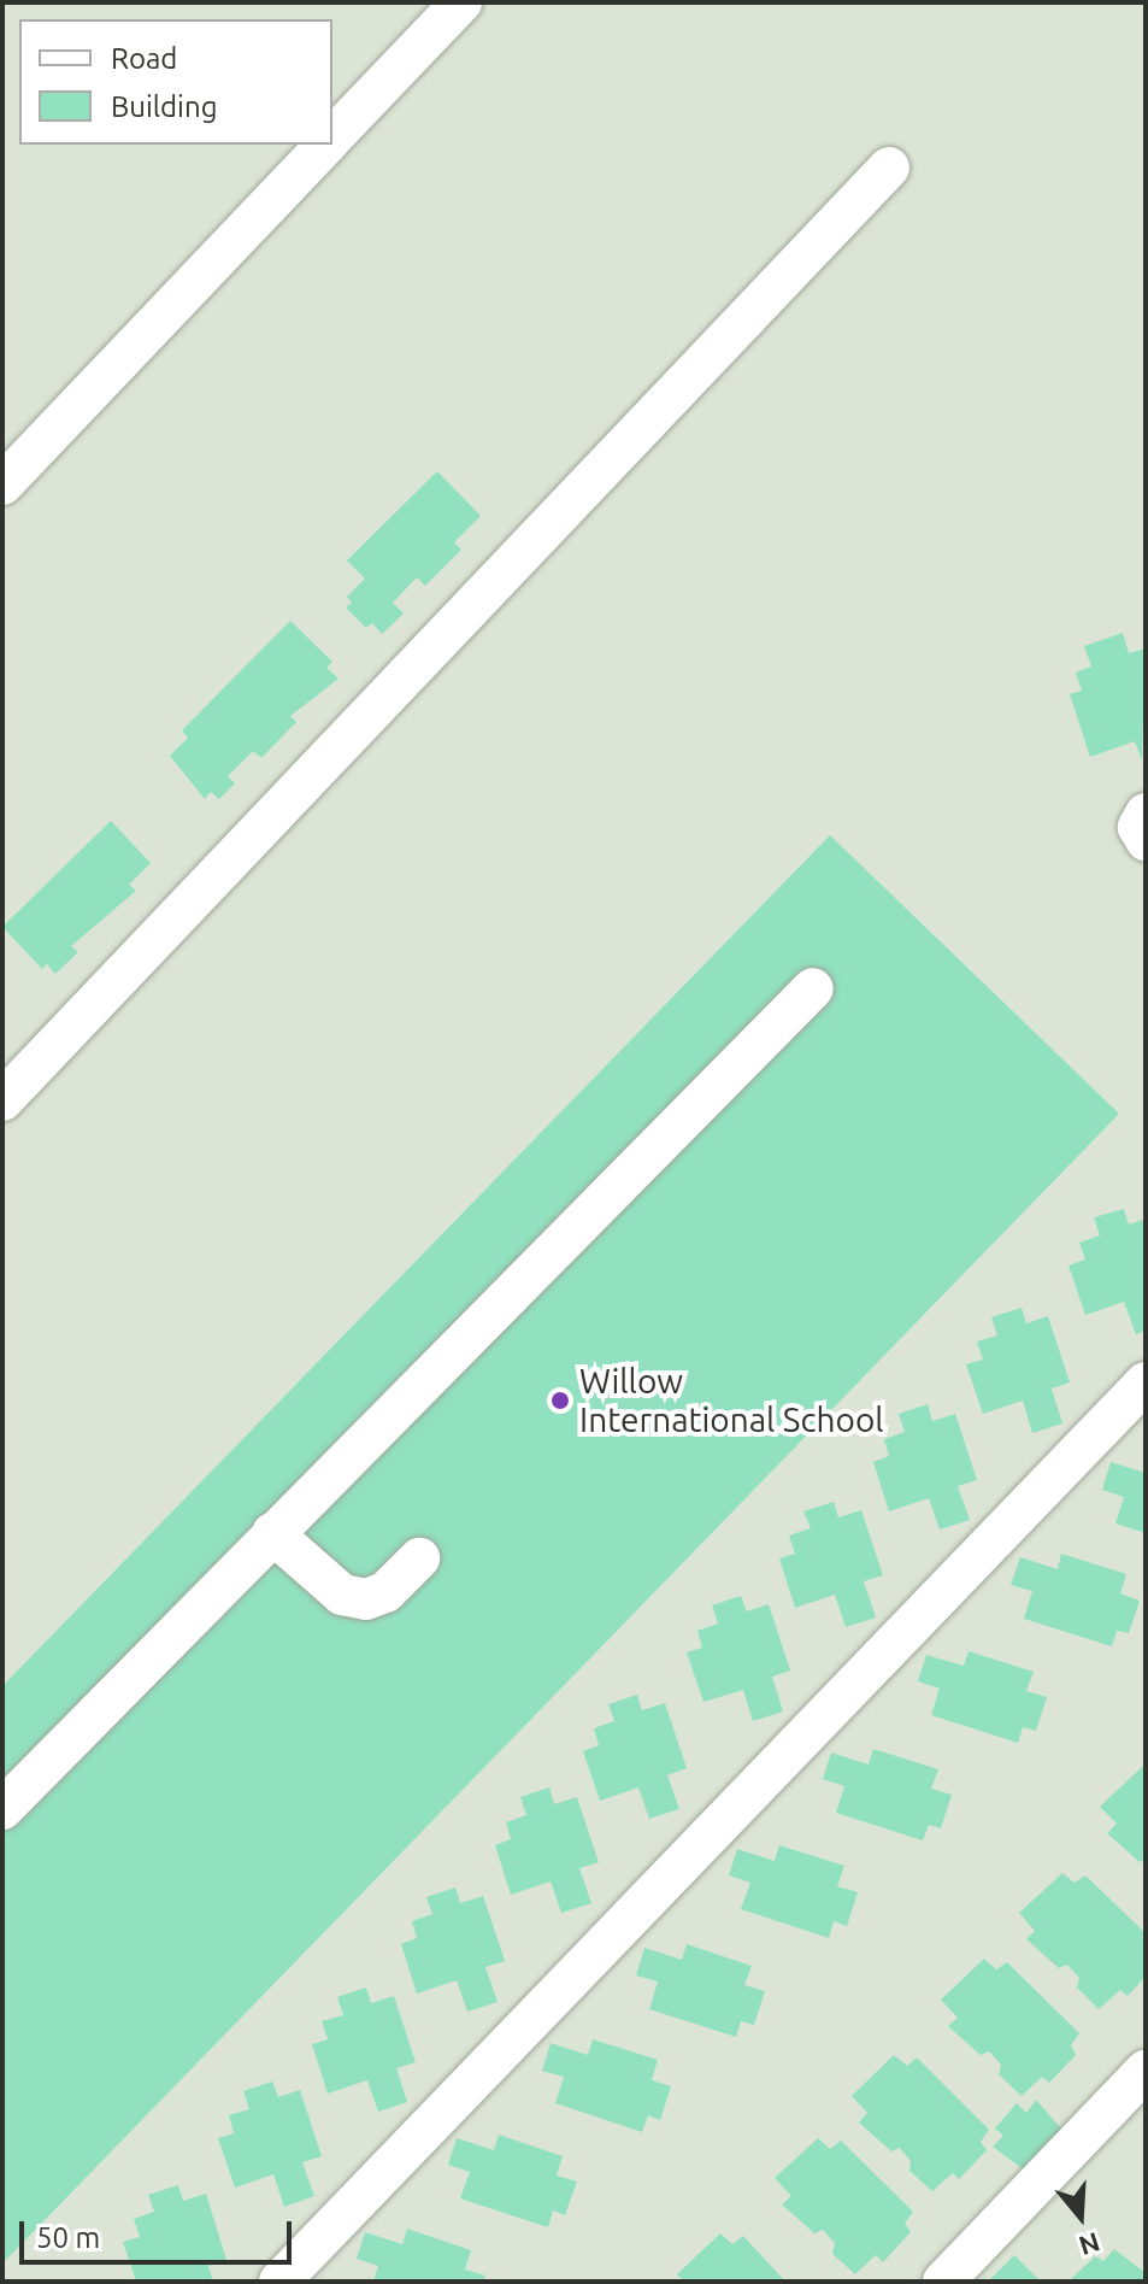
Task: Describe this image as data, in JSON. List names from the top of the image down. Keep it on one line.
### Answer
{"places":["Willow International School"],"legend":["Road","Building"],"scale_bar":"50 m","north":"bottom"}
